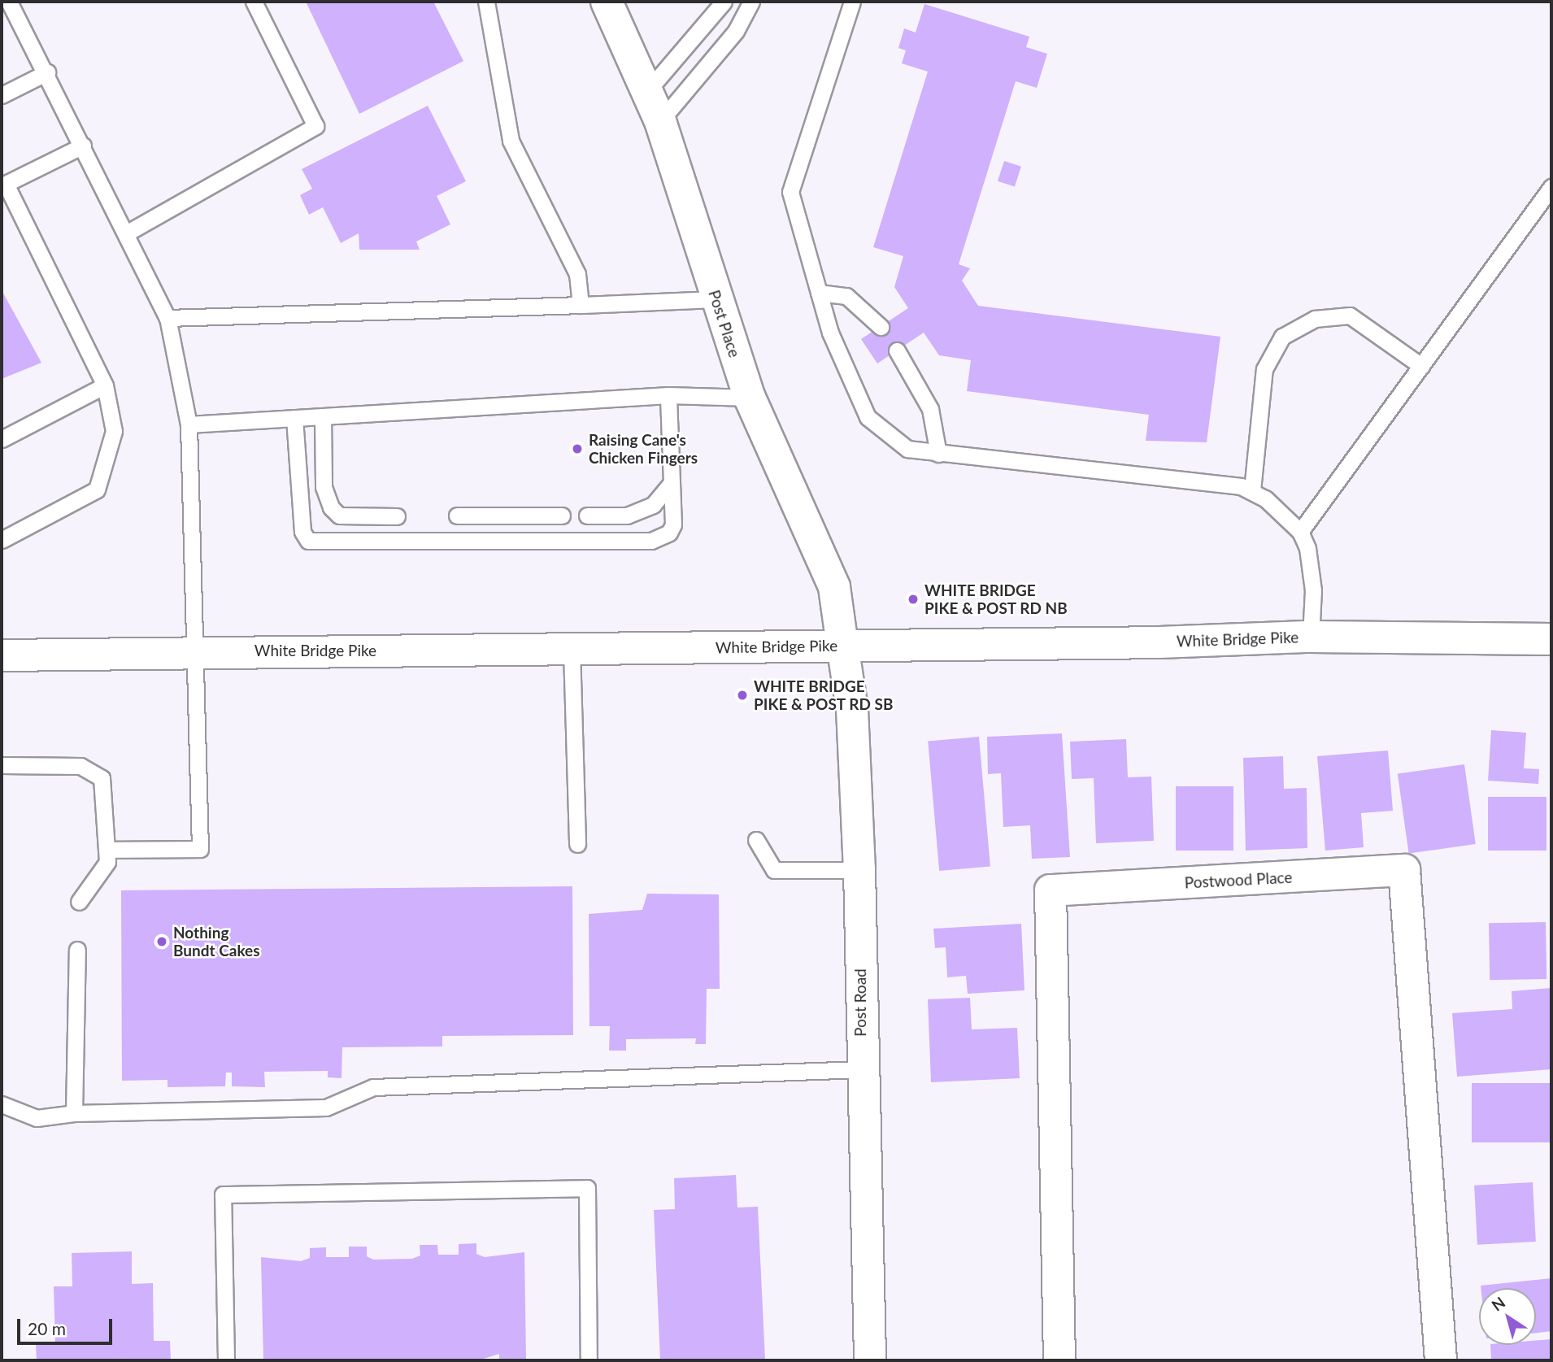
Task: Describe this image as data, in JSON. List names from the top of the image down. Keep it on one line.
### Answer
{"streets":{"street":["Post Place","White Bridge Pike","Postwood Place","Post Road"]},"crossings":[["Post Place","White Bridge Pike"],["Post Place","Post Road"],["White Bridge Pike","Post Road"]],"places":["Raising Cane's Chicken Fingers","WHITE BRIDGE PIKE & POST RD NB","WHITE BRIDGE PIKE & POST RD SB","Nothing Bundt Cakes"],"scale_bar":"20 m","north":"top left"}
